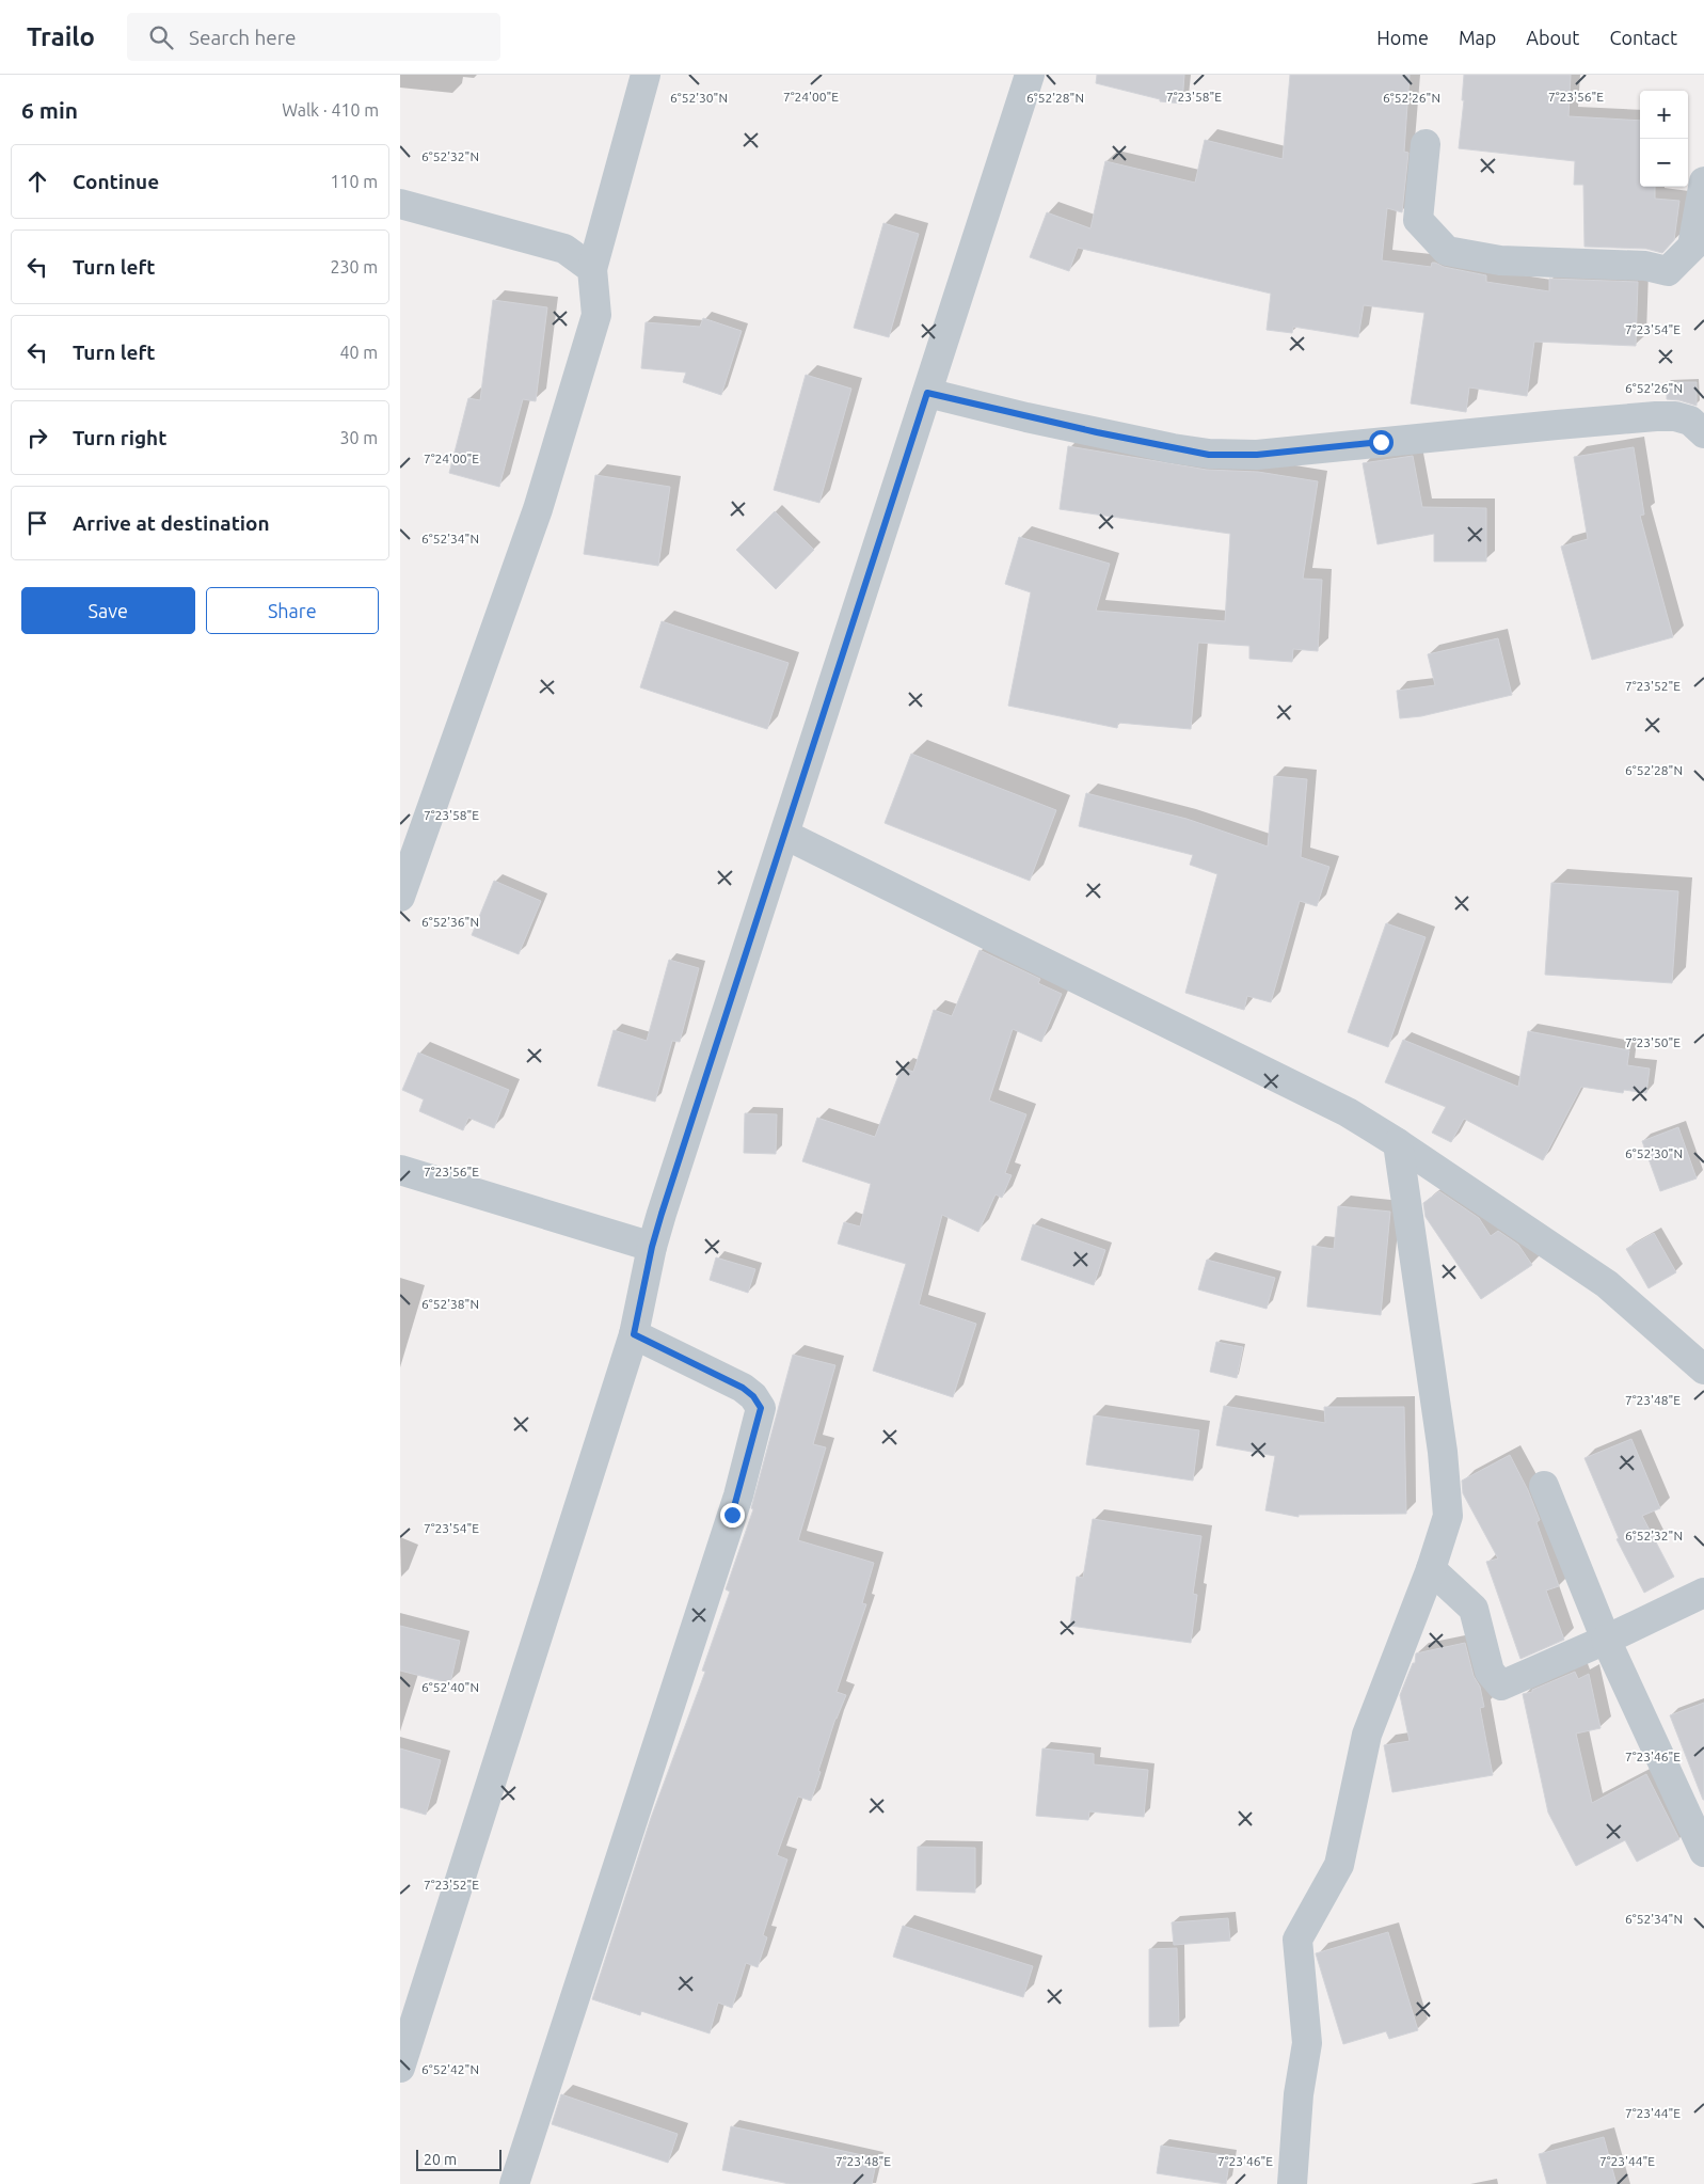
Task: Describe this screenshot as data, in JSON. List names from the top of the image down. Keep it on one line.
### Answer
{"scale_bar":"20 m","page":{"header":"Trailo","search":"Search here","nav":["Home","Map","About","Contact"],"heading":["6 min","Walk · 410 m"],"map_buttons":["+","−"],"list":[["Continue","110 m"],["Turn left","230 m"],["Turn left","40 m"],["Turn right","30 m"],"Arrive at destination"],"buttons":["Save","Share"],"scale":"20 m"},"coordinates":["7°24'00\"E","7°23'58\"E","7°23'56\"E","6°52'30\"N","6°52'28\"N","6°52'26\"N","6°52'32\"N","7°23'54\"E","6°52'34\"N","7°23'52\"E","6°52'36\"N","7°23'50\"E","6°52'38\"N","7°23'48\"E","6°52'40\"N","7°23'46\"E","6°52'42\"N","7°23'44\"E"]}
